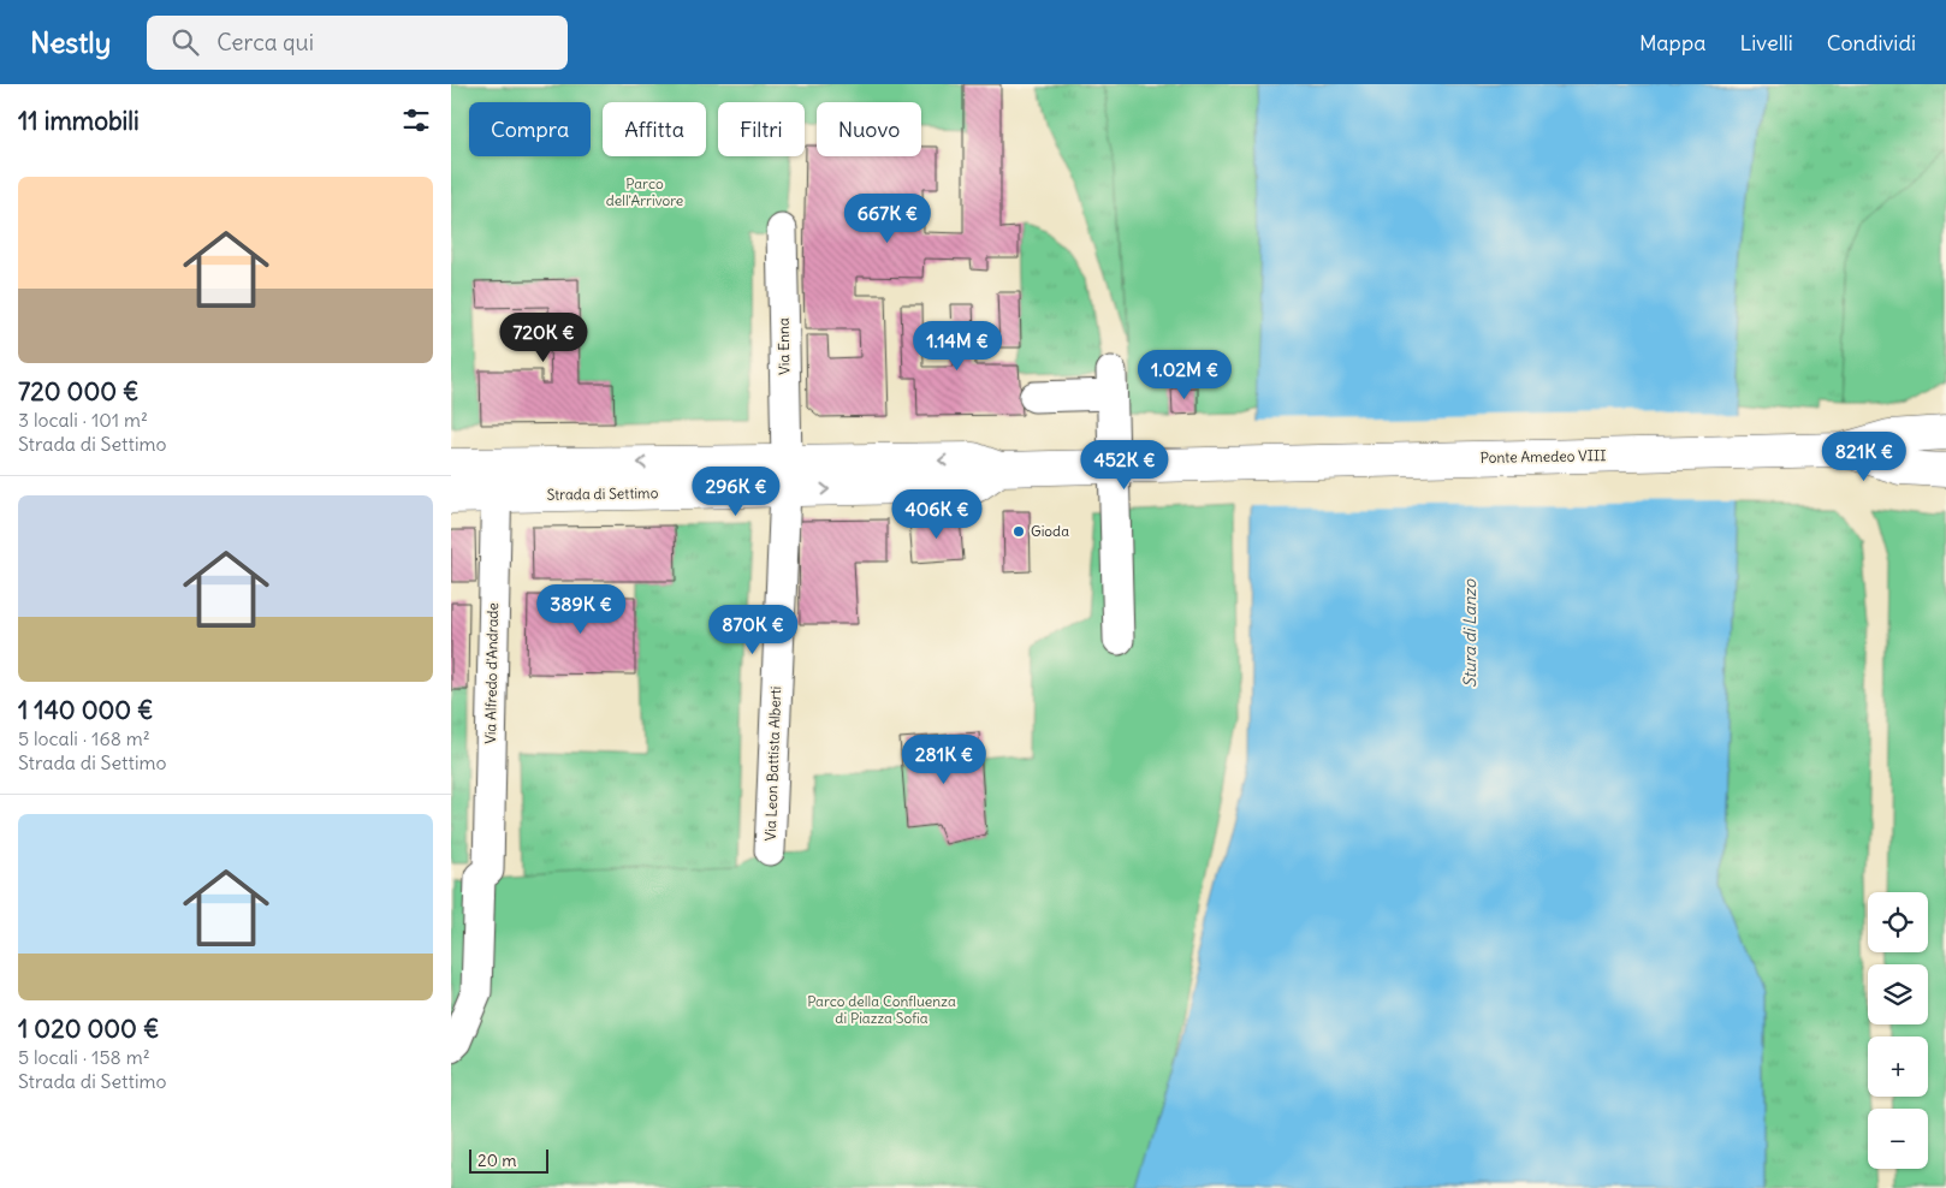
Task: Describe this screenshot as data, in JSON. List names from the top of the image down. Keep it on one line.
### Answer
{"streets":{"main road":["Ponte Amedeo VIII","Strada di Settimo"],"street":["Via Enna","Via Alfredo d'Andrade","Via Leon Battista Alberti"]},"crossings":[["Via Enna","Strada di Settimo"],["Via Enna","Via Leon Battista Alberti"],["Ponte Amedeo VIII","Strada di Settimo"],["Strada di Settimo","Via Alfredo d'Andrade"],["Strada di Settimo","Via Leon Battista Alberti"]],"water":["Stura di Lanzo"],"parks":["Parco dell'Arrivore","Parco della Confluenza di Piazza Sofia"],"places":["Gioda"],"scale_bar":"20 m","page":{"header":"Nestly","search":"Cerca qui","nav":["Mappa","Livelli","Condividi"],"heading":"11 immobili","chip":["Compra","Affitta","Filtri","Nuovo"],"list":[{"name":"720 000 €","note":"3 locali · 101 m² · Strada di Settimo"},{"name":"1 140 000 €","note":"5 locali · 168 m² · Strada di Settimo"},{"name":"1 020 000 €","note":"5 locali · 158 m² · Strada di Settimo"}],"price":["667K €","720K €","1.14M €","1.02M €","821K €","452K €","296K €","406K €","389K €","870K €","281K €"],"map_buttons":["+","−"],"scale":"20 m"}}
